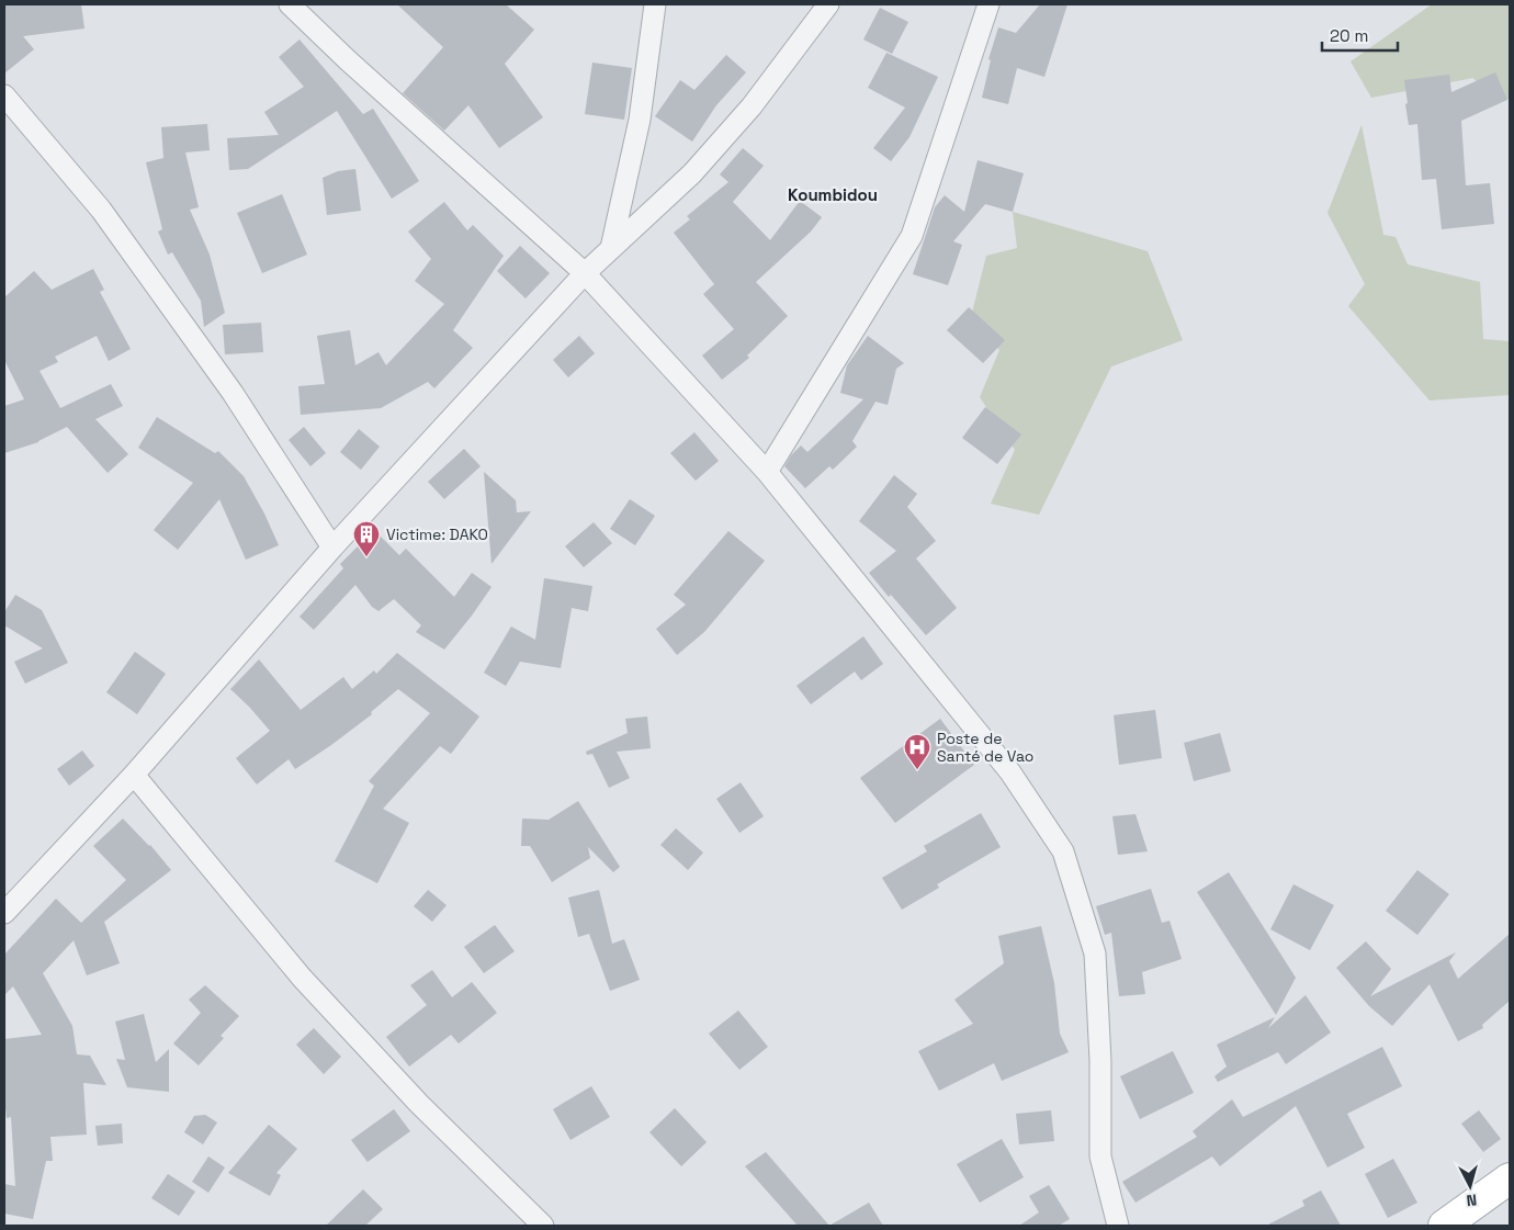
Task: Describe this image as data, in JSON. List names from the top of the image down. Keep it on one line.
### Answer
{"districts":["Koumbidou"],"places":{"building":["Victime: DAKO"],"hospital":["Poste de Santé de Vao"]},"scale_bar":"20 m","north":"bottom"}
